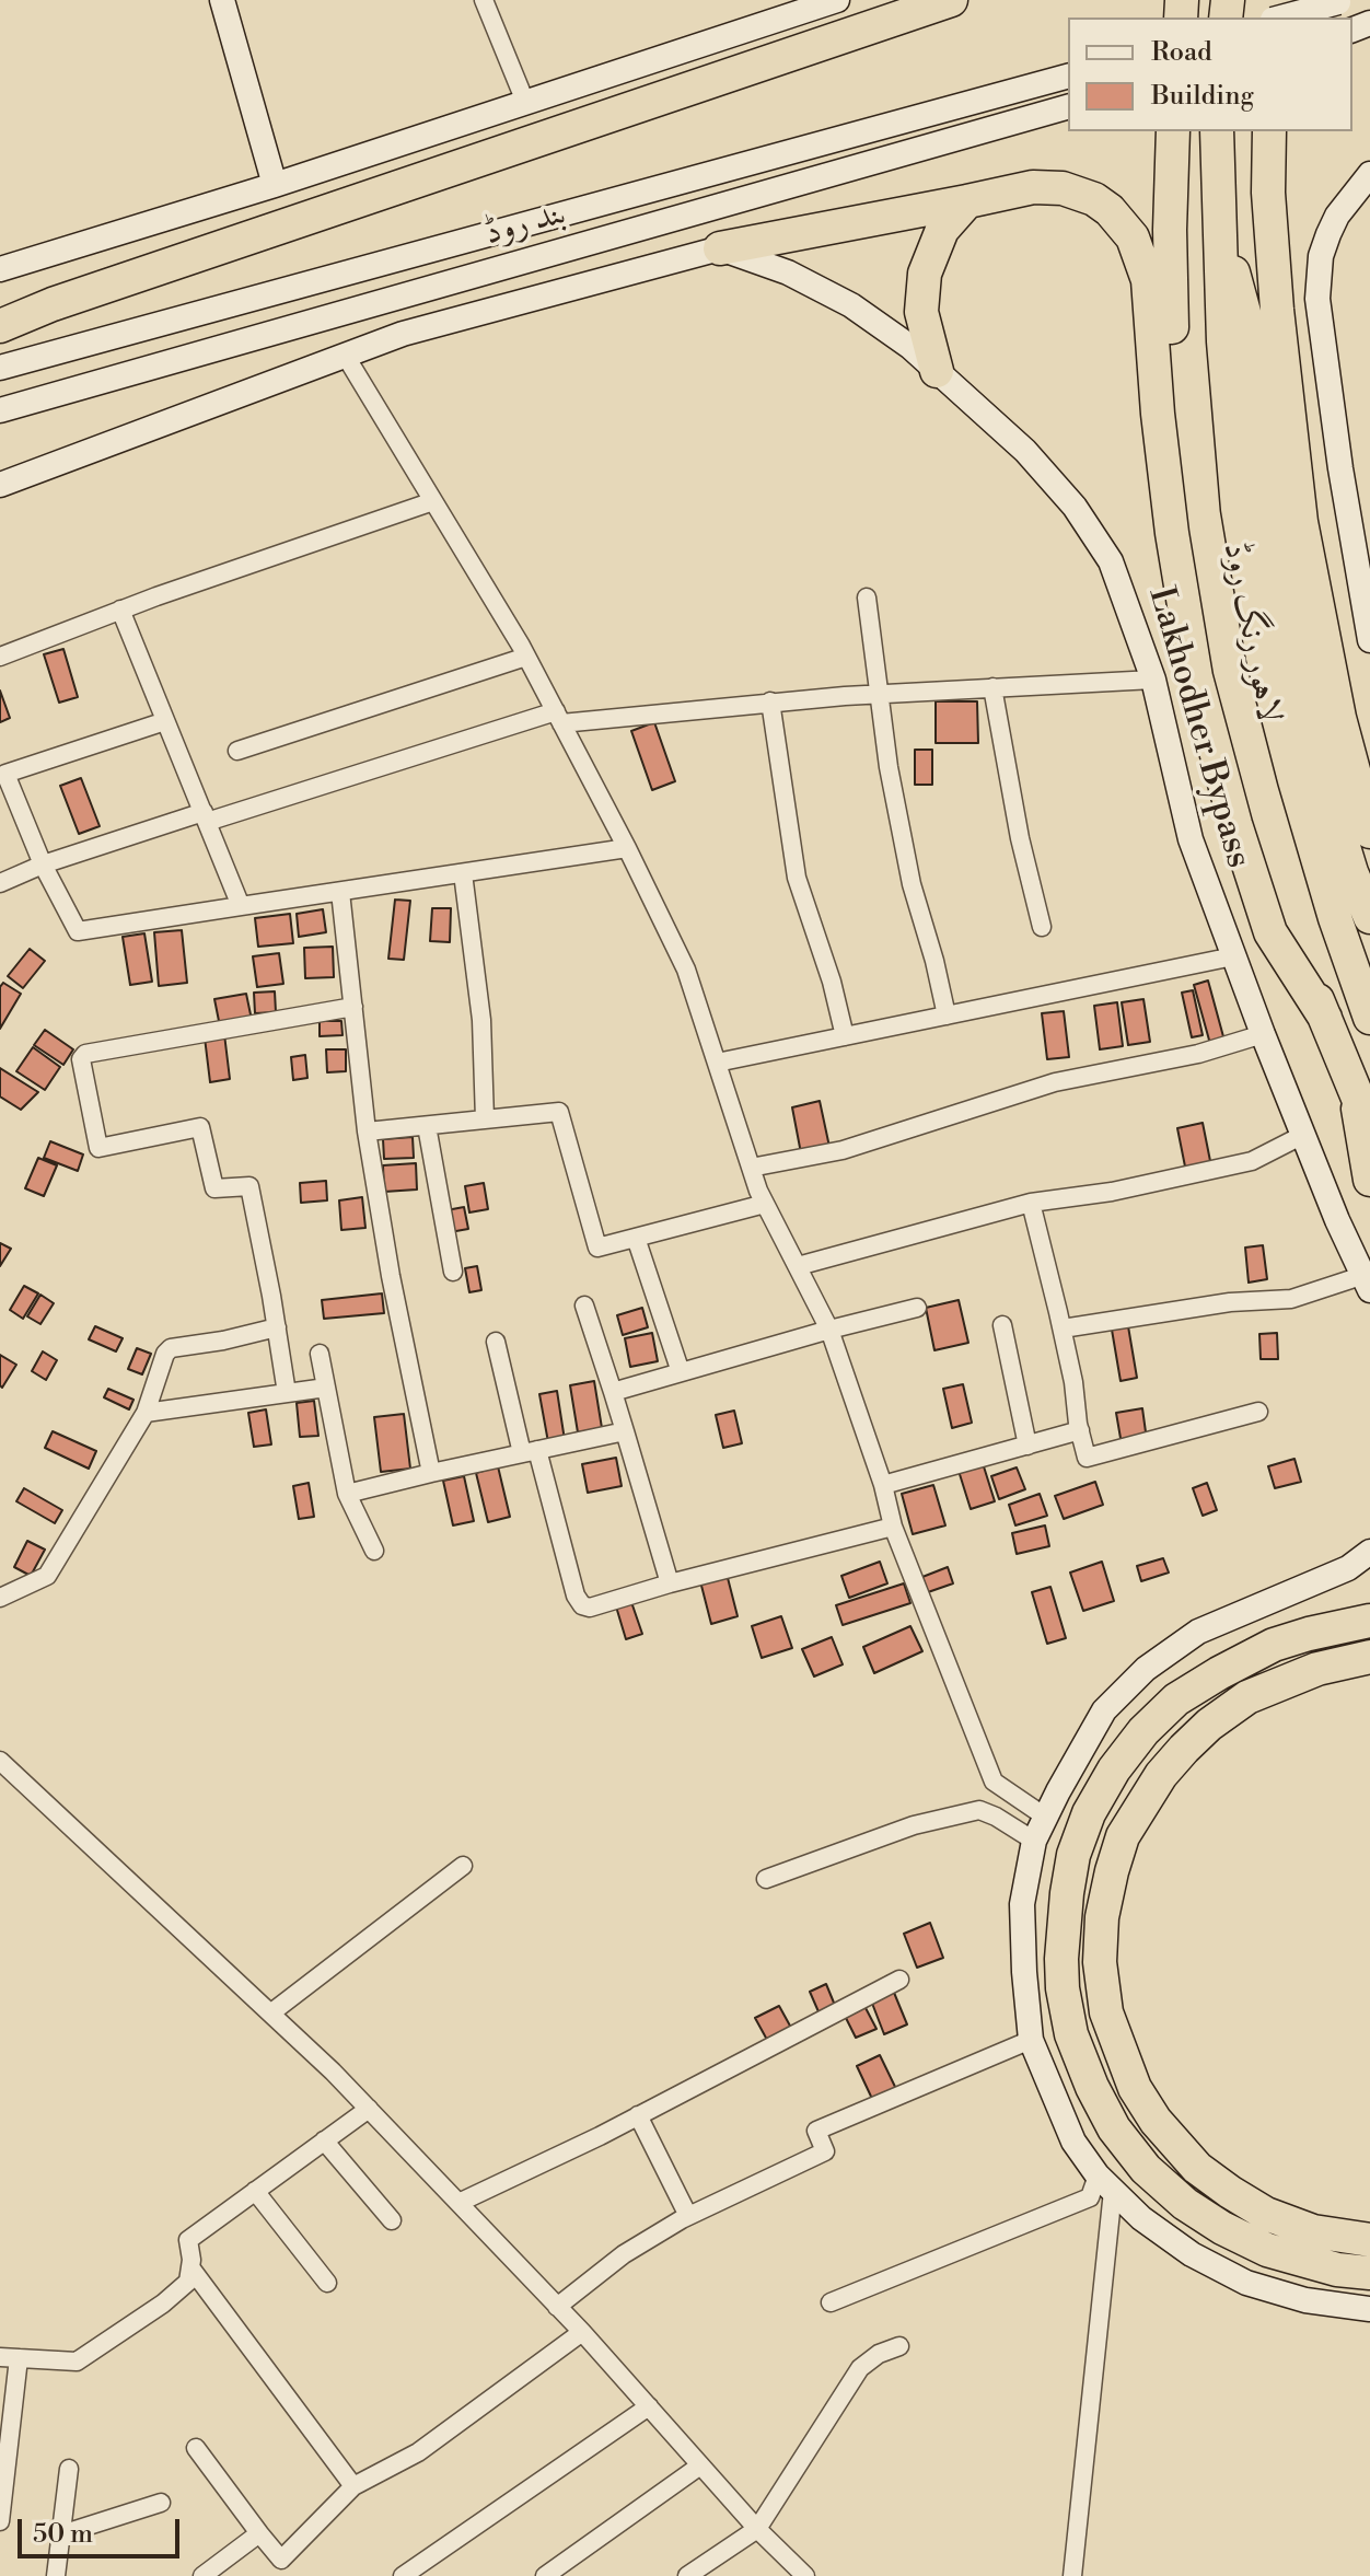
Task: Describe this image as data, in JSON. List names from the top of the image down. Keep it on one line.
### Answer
{"streets":{"highway":["لاہور رنگ روڈ"],"main road":["بند روڈ","Lakhodher Bypass"]},"crossings":[["بند روڈ","Lakhodher Bypass"]],"legend":["Road","Building"],"scale_bar":"50 m"}
